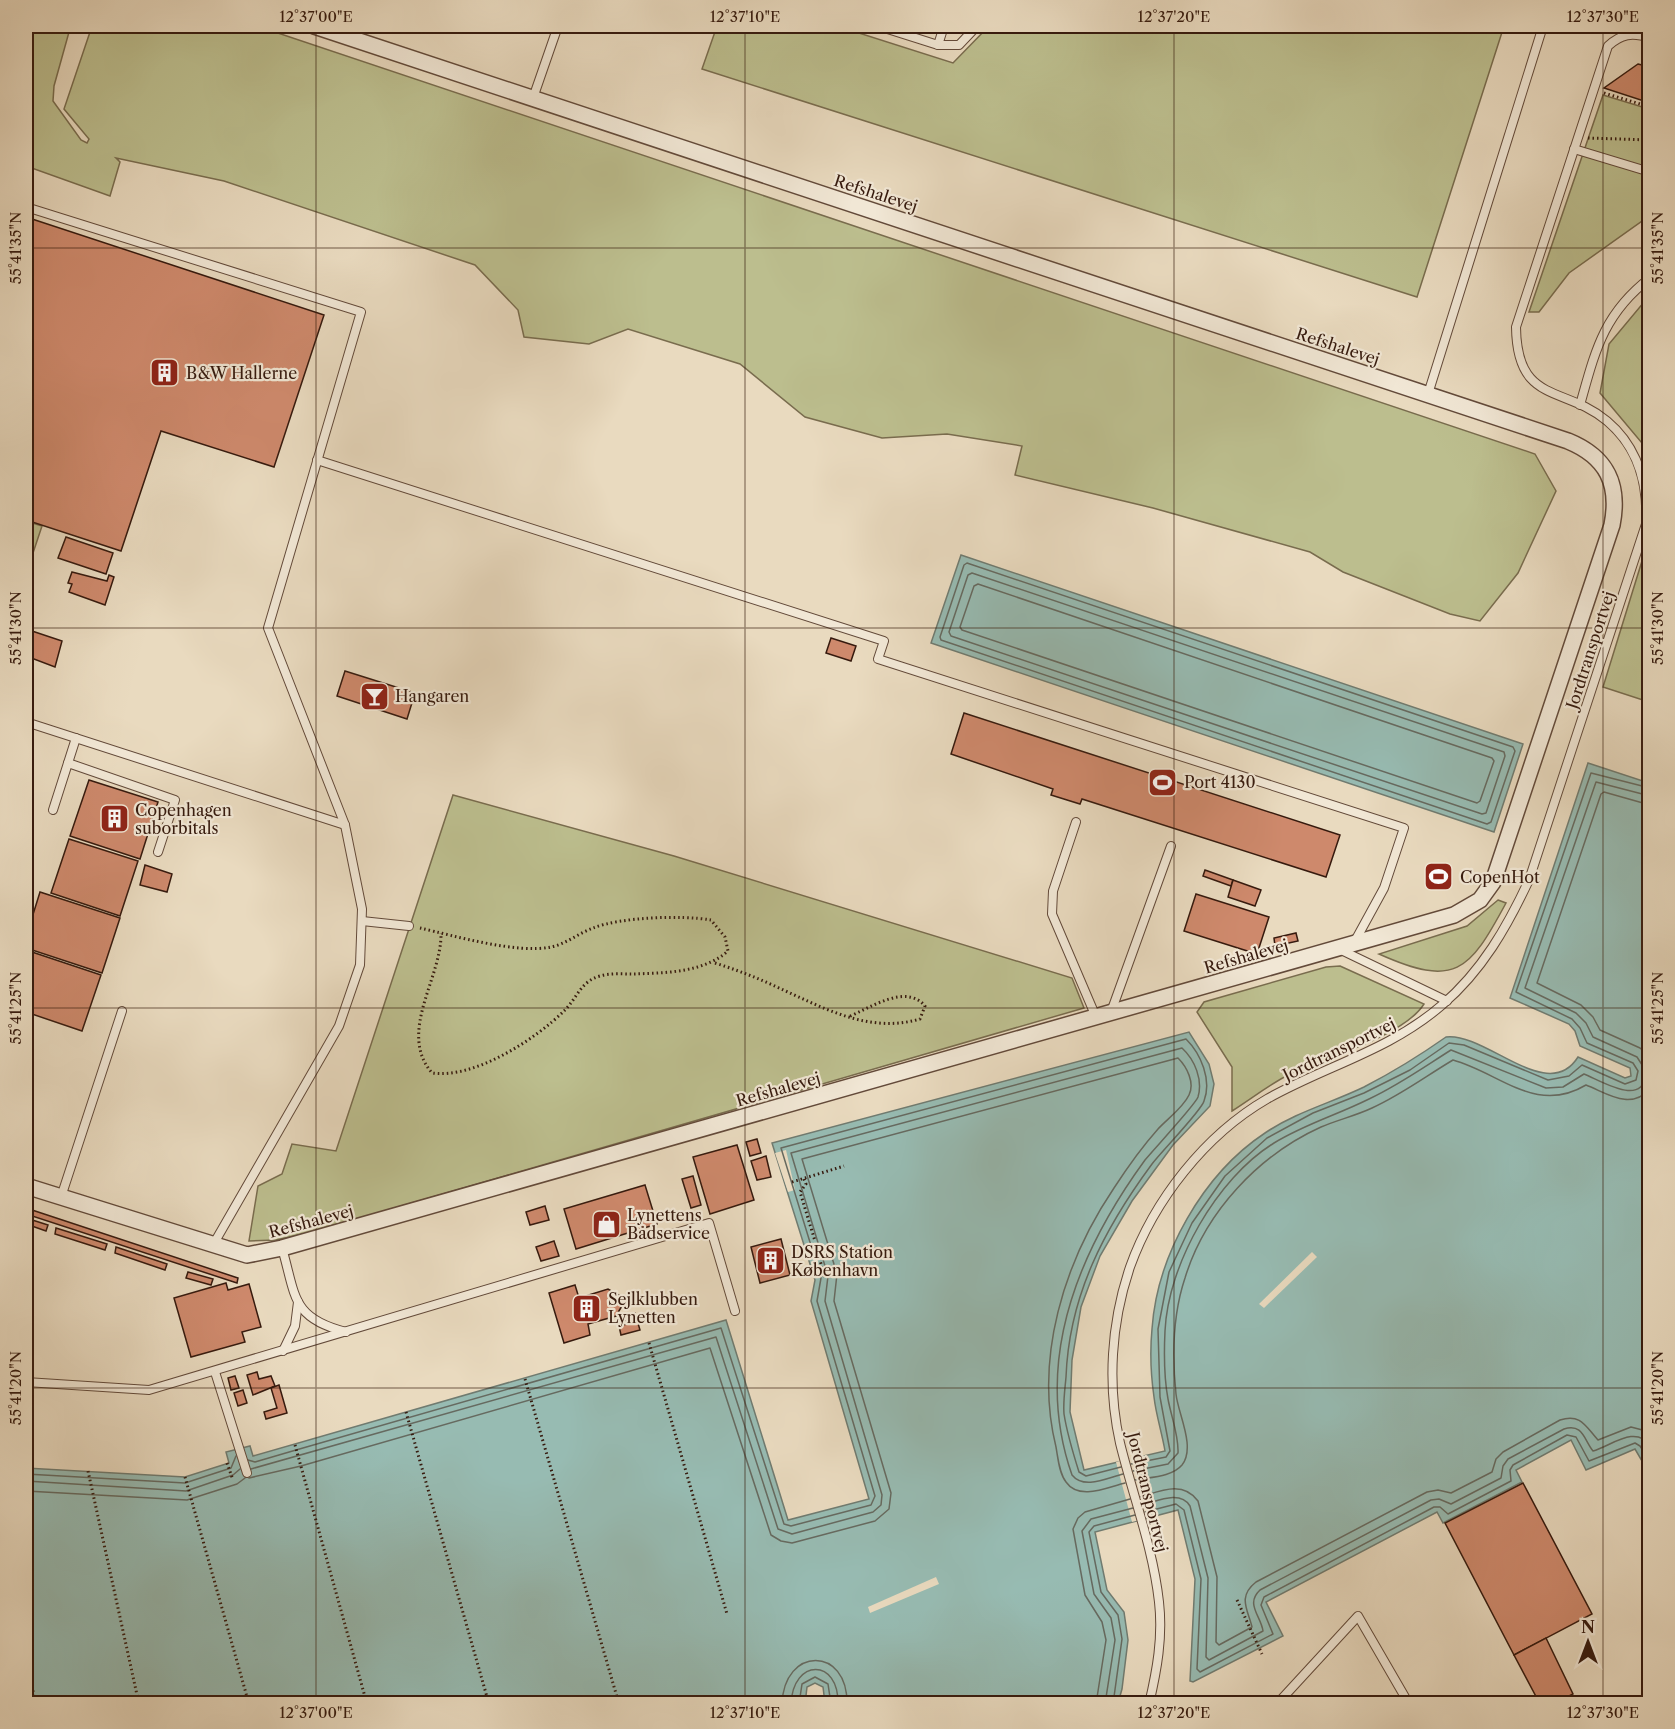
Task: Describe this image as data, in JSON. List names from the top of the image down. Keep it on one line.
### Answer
{"streets":{"street":["Refshalevej"],"lane":["Jordtransportvej"]},"places":{"building":["B&W Hallerne","Copenhagen suborbitals","DSRS Station København","Sejlklubben Lynetten"],"bar":["Hangaren"],"sports":["Port 4130","CopenHot"],"shop":["Lynettens Bådservice"]},"north":"top","coordinates":["12°37'00\"E","12°37'10\"E","12°37'20\"E","12°37'30\"E","55°41'35\"N","55°41'30\"N","55°41'25\"N","55°41'20\"N"]}
